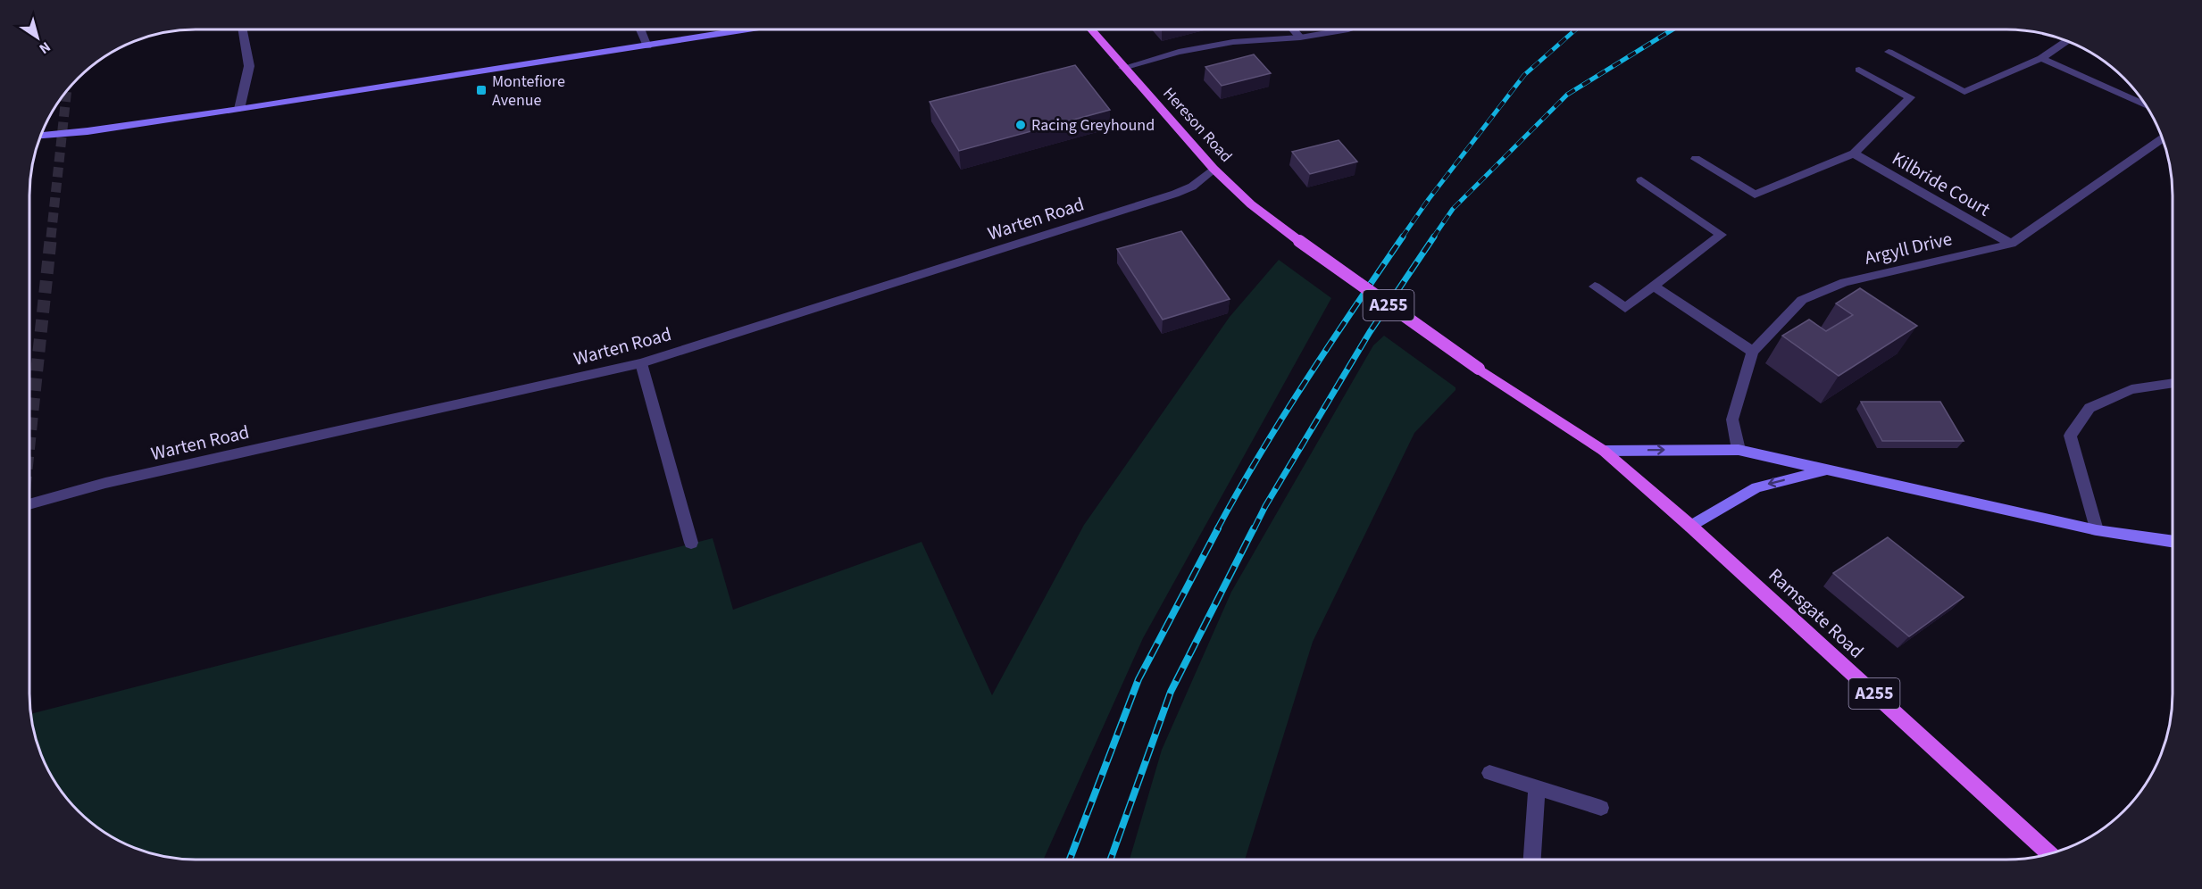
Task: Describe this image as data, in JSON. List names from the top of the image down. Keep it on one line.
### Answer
{"streets":{"main road":["Hereson Road","A255","Ramsgate Road"],"street":["Kilbride Court","Warten Road","Argyll Drive"]},"crossings":[["Hereson Road","Warten Road"],["Hereson Road","Ramsgate Road"],["Kilbride Court","Argyll Drive"]],"places":{"transit":["Montefiore Avenue"],"other":["Racing Greyhound"]},"north":"bottom right"}
